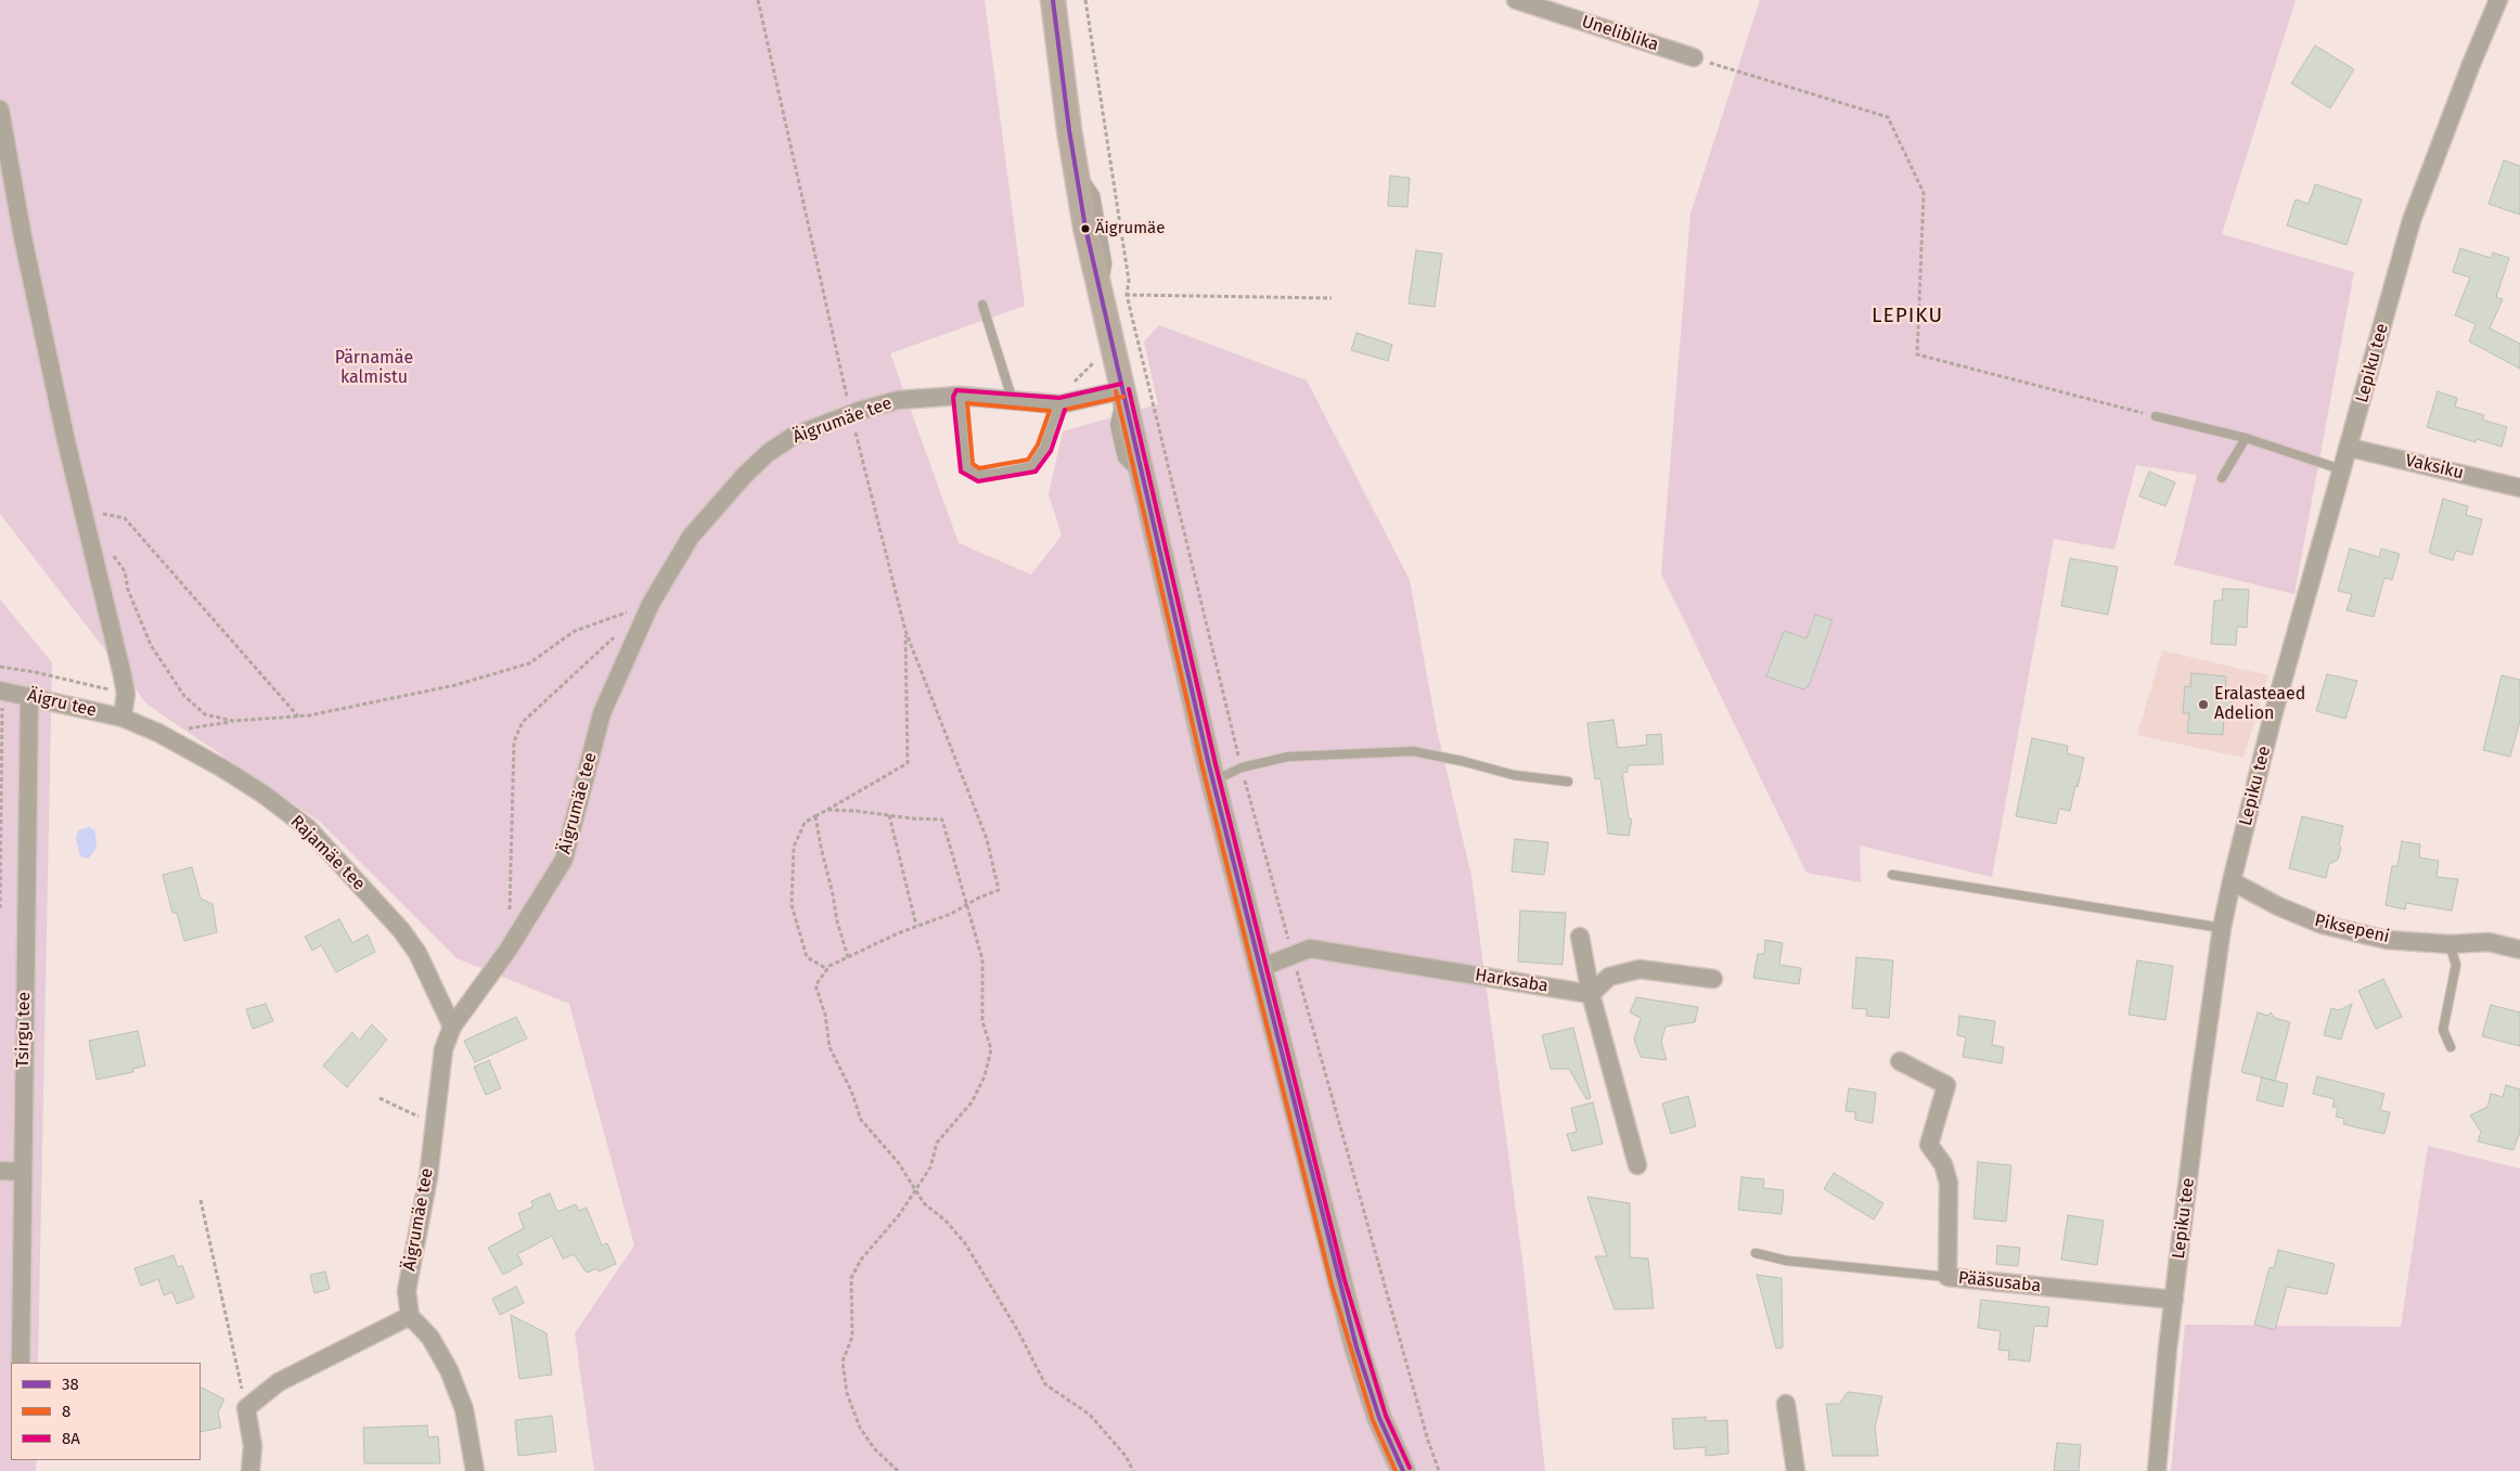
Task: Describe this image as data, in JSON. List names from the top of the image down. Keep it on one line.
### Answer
{"streets":{"street":["Uneliblika","Lepiku tee","Äigrumäe tee","Vaksiku","Äigru tee","Rajamäe tee","Piksepeni","Harksaba","Tsirgu tee","Pääsusaba"]},"crossings":[["Lepiku tee","Vaksiku"],["Lepiku tee","Piksepeni"],["Lepiku tee","Pääsusaba"],["Äigrumäe tee","Rajamäe tee"],["Äigru tee","Rajamäe tee"],["Äigru tee","Tsirgu tee"]],"districts":["LEPIKU"],"parks":["Pärnamäe kalmistu"],"places":["Äigrumäe","Eralasteaed Adelion"],"lines":["transit line 38","transit line 8A","transit line 8"],"legend":["38","8","8A"]}
